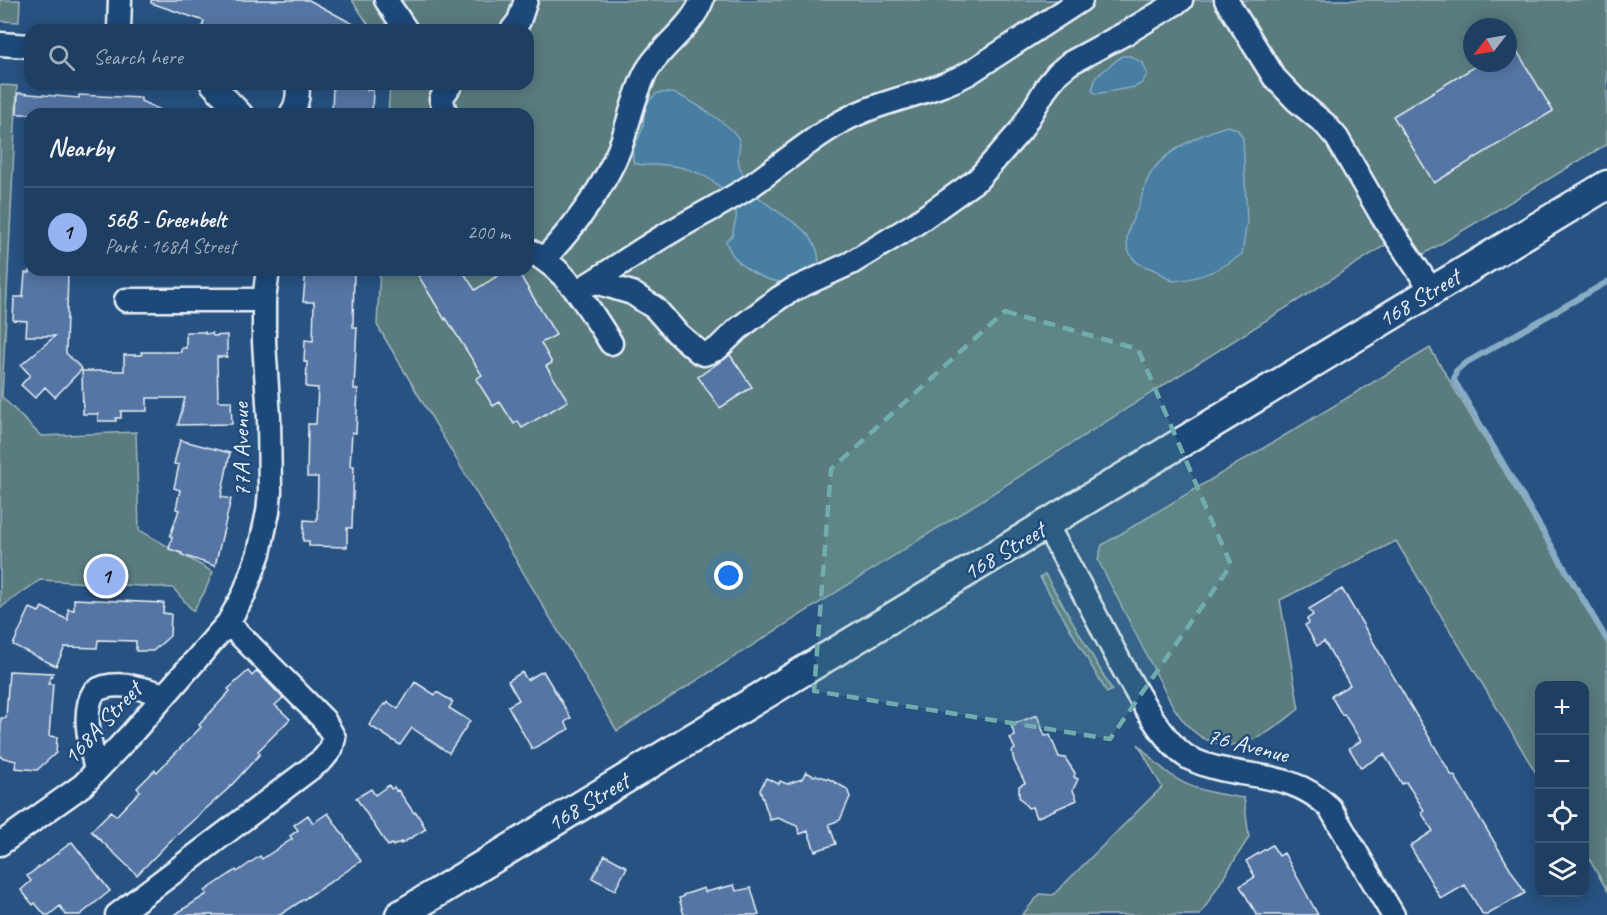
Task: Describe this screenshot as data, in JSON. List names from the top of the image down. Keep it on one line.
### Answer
{"streets":{"main road":["168 Street"],"street":["77A Avenue","168A Street","76 Avenue"]},"crossings":[["168 Street","76 Avenue"],["77A Avenue","168A Street"]],"north":"bottom left","page":{"search":"Search here","heading":"Nearby","list":[{"mark":"1","name":"56B - Greenbelt","note":"Park · 168A Street","value":"200 m"}],"pins":"1","map_buttons":["+","−"]}}
